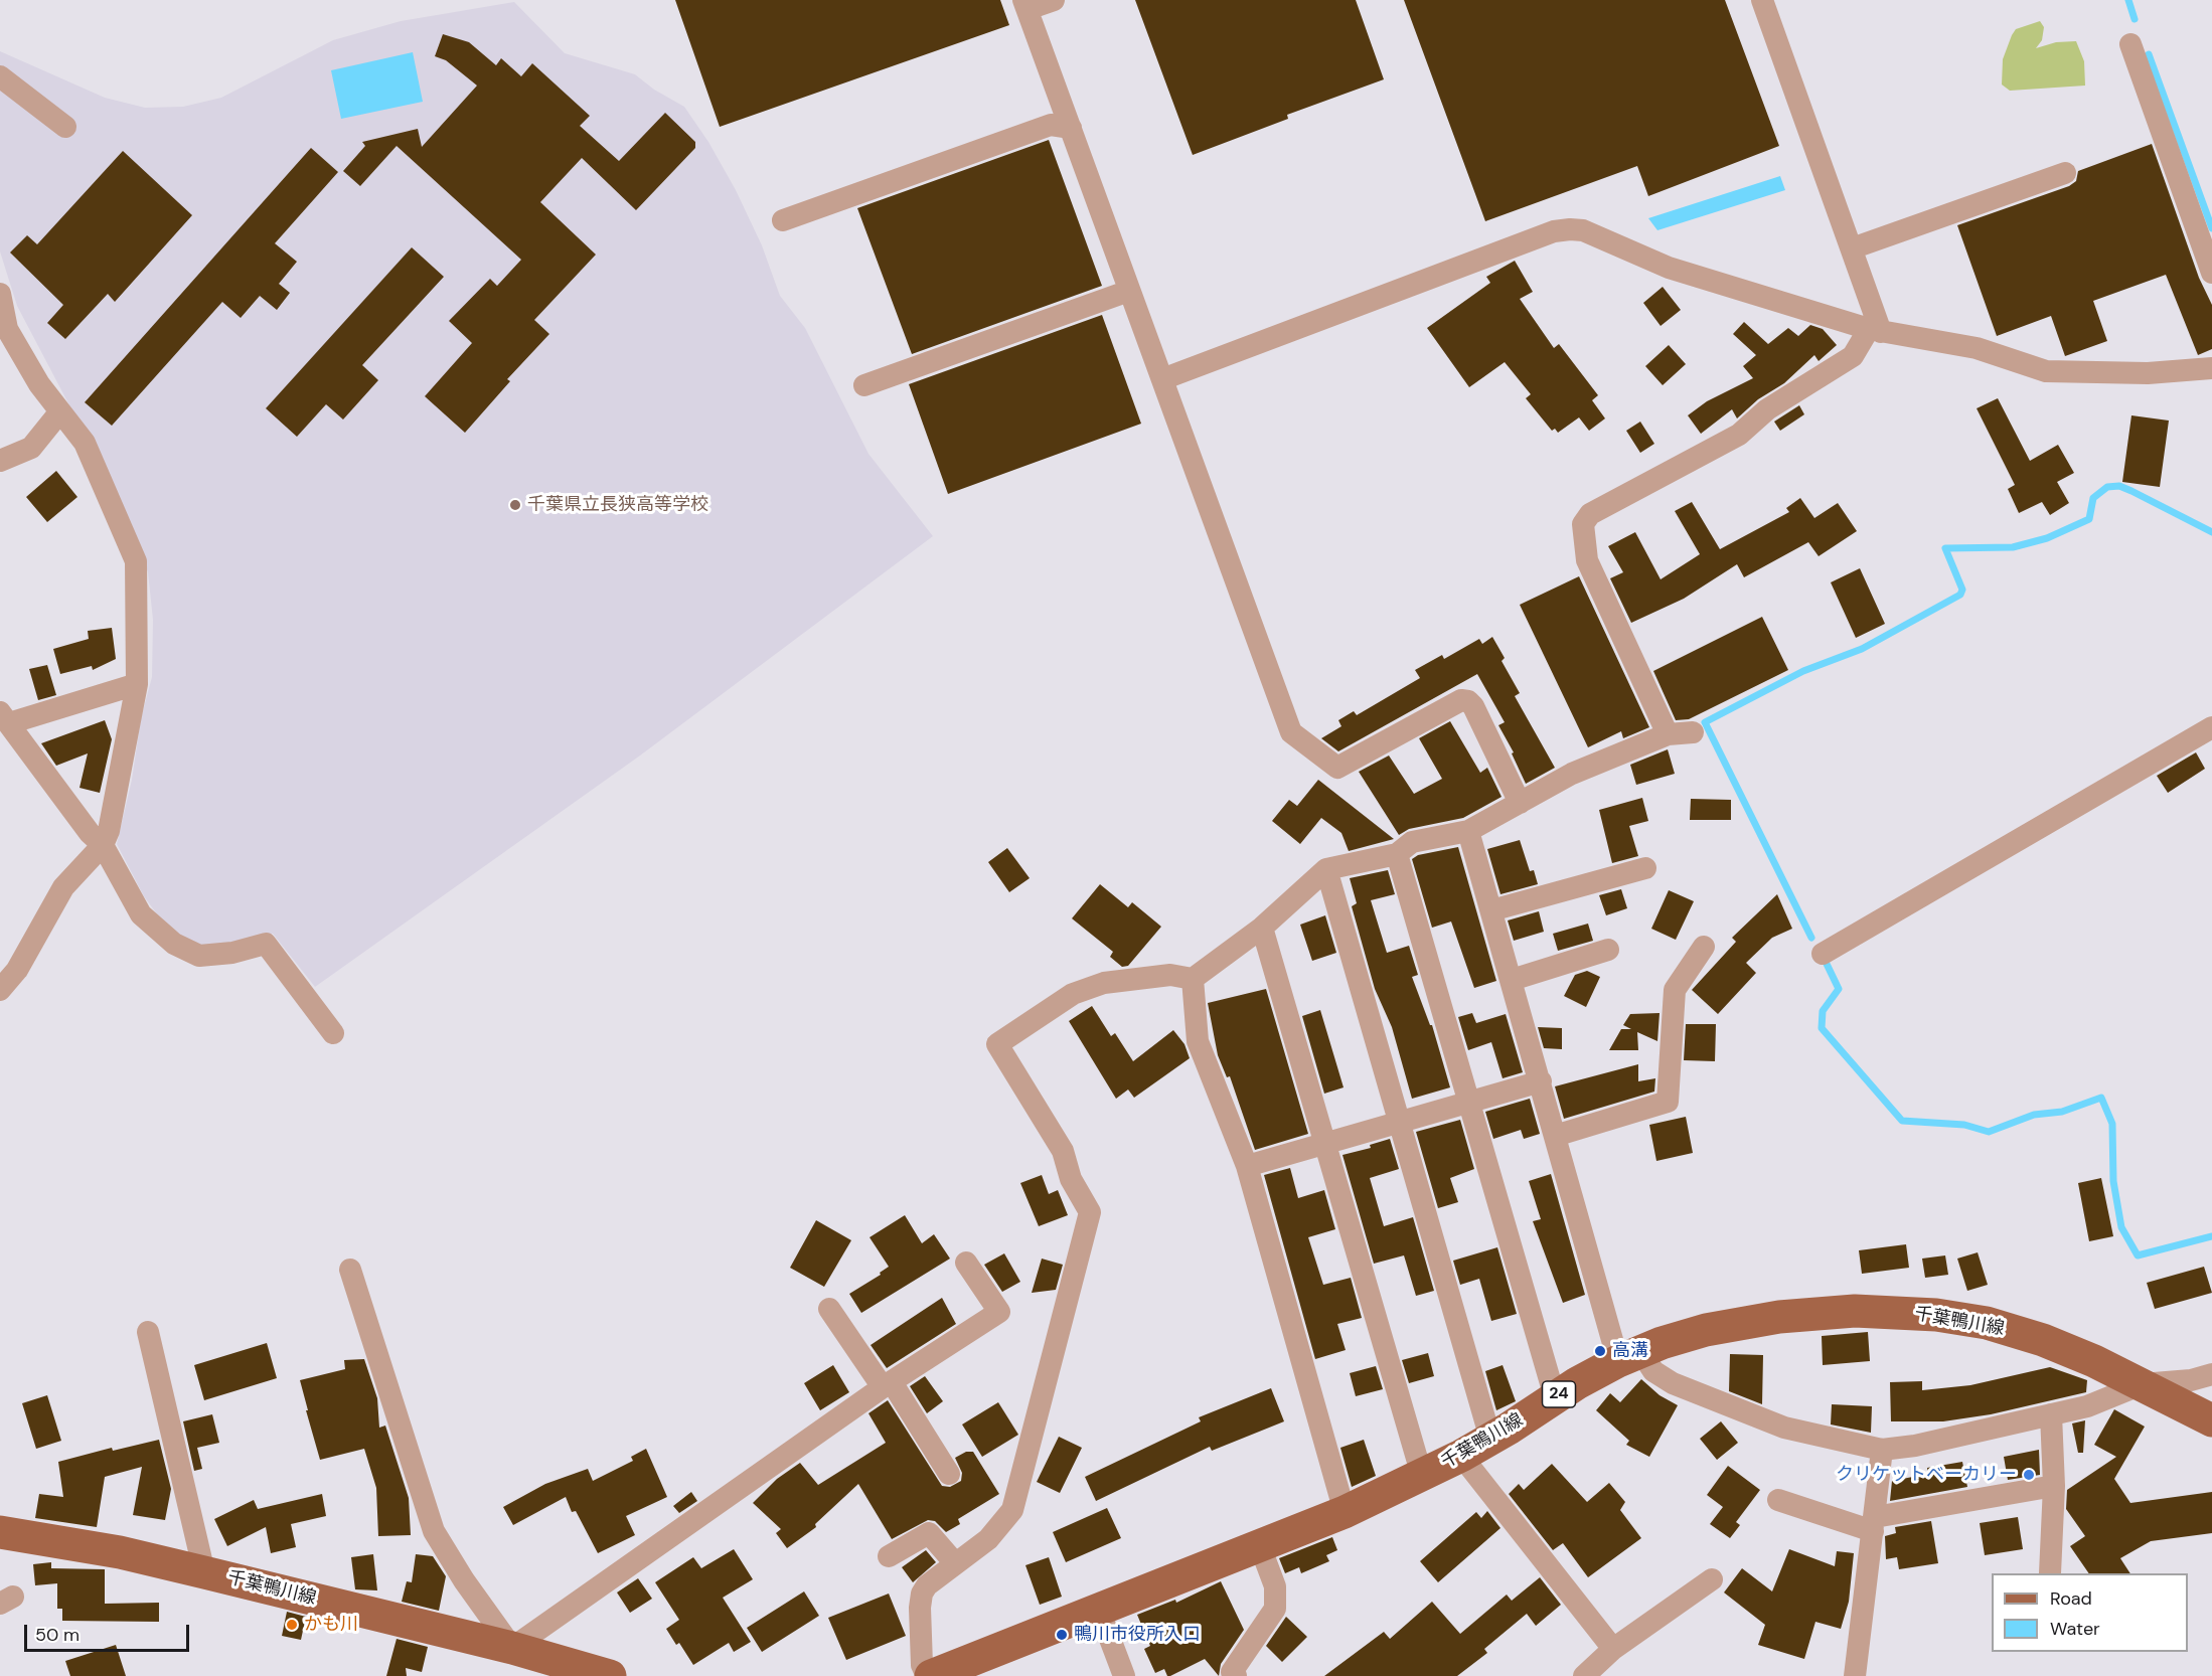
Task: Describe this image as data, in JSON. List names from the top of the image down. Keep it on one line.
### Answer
{"streets":{"main road":["千葉鴨川線","24"]},"places":["千葉県立長狭高等学校","高溝","クリケットベーカリー","かも川","鴨川市役所入口"],"legend":["Road","Water"],"scale_bar":"50 m"}
